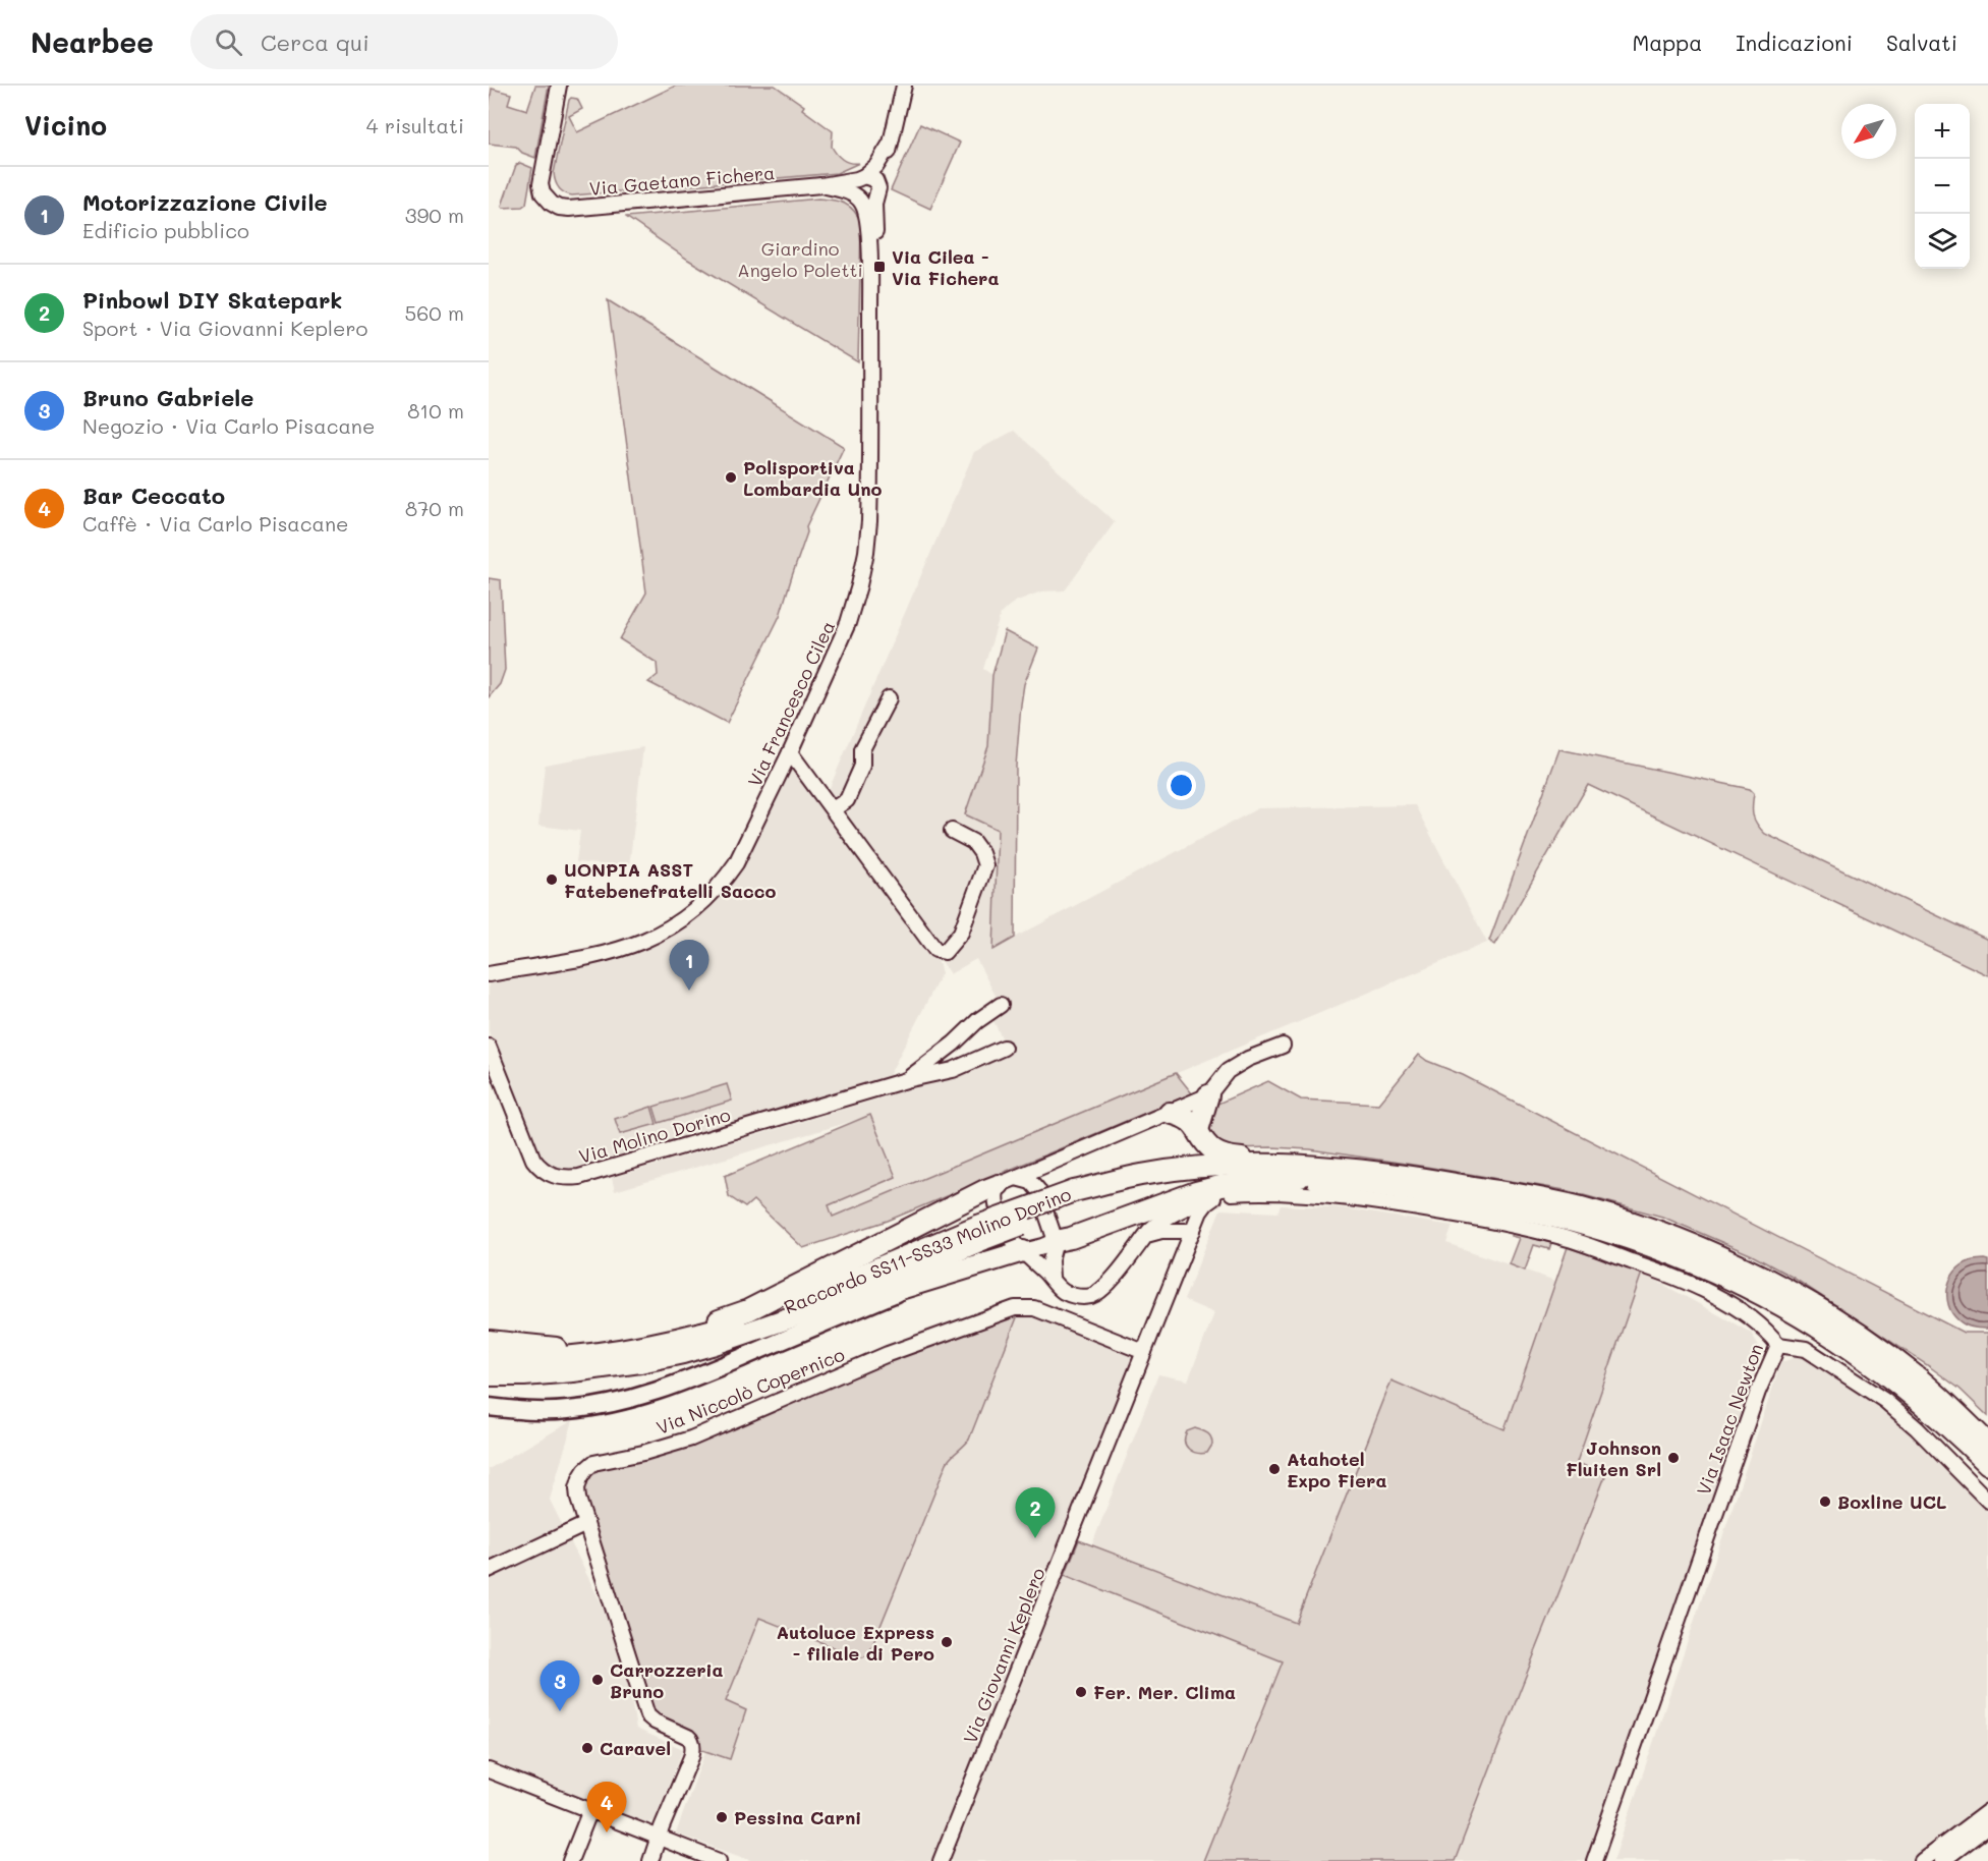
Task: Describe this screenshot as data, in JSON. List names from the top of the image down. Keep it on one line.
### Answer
{"streets":{"highway":["Raccordo SS11-SS33 Molino Dorino"],"street":["Via Gaetano Fichera","Via Francesco Cilea","Via Molino Dorino","Via Niccolò Copernico","Via Isaac Newton","Via Giovanni Keplero"]},"crossings":[["Via Gaetano Fichera","Via Francesco Cilea"],["Via Niccolò Copernico","Via Giovanni Keplero"],["Via Isaac Newton","Via Giovanni Keplero"]],"parks":["Giardino Angelo Poletti"],"places":{"transit":["Via Cilea - Via Fichera"],"other":["Polisportiva Lombardia Uno","UONPIA ASST Fatebenefratelli Sacco","Johnson Fluiten Srl","Atahotel Expo Fiera","Boxline UCL","Autoluce Express - filiale di Pero","Carrozzeria Bruno","Fer. Mer. Clima","Caravel","Pessina Carni"]},"north":"bottom left","page":{"header":"Nearbee","search":"Cerca qui","nav":["Mappa","Indicazioni","Salvati"],"heading":["Vicino","4 risultati"],"map_buttons":["+","−"],"list":[{"mark":"1","name":"Motorizzazione Civile","note":"Edificio pubblico","value":"390 m"},{"mark":"2","name":"Pinbowl DIY Skatepark","note":"Sport · Via Giovanni Keplero","value":"560 m"},{"mark":"3","name":"Bruno Gabriele","note":"Negozio · Via Carlo Pisacane","value":"810 m"},{"mark":"4","name":"Bar Ceccato","note":"Caffè · Via Carlo Pisacane","value":"870 m"}],"pins":["1","2","3","4"]}}
